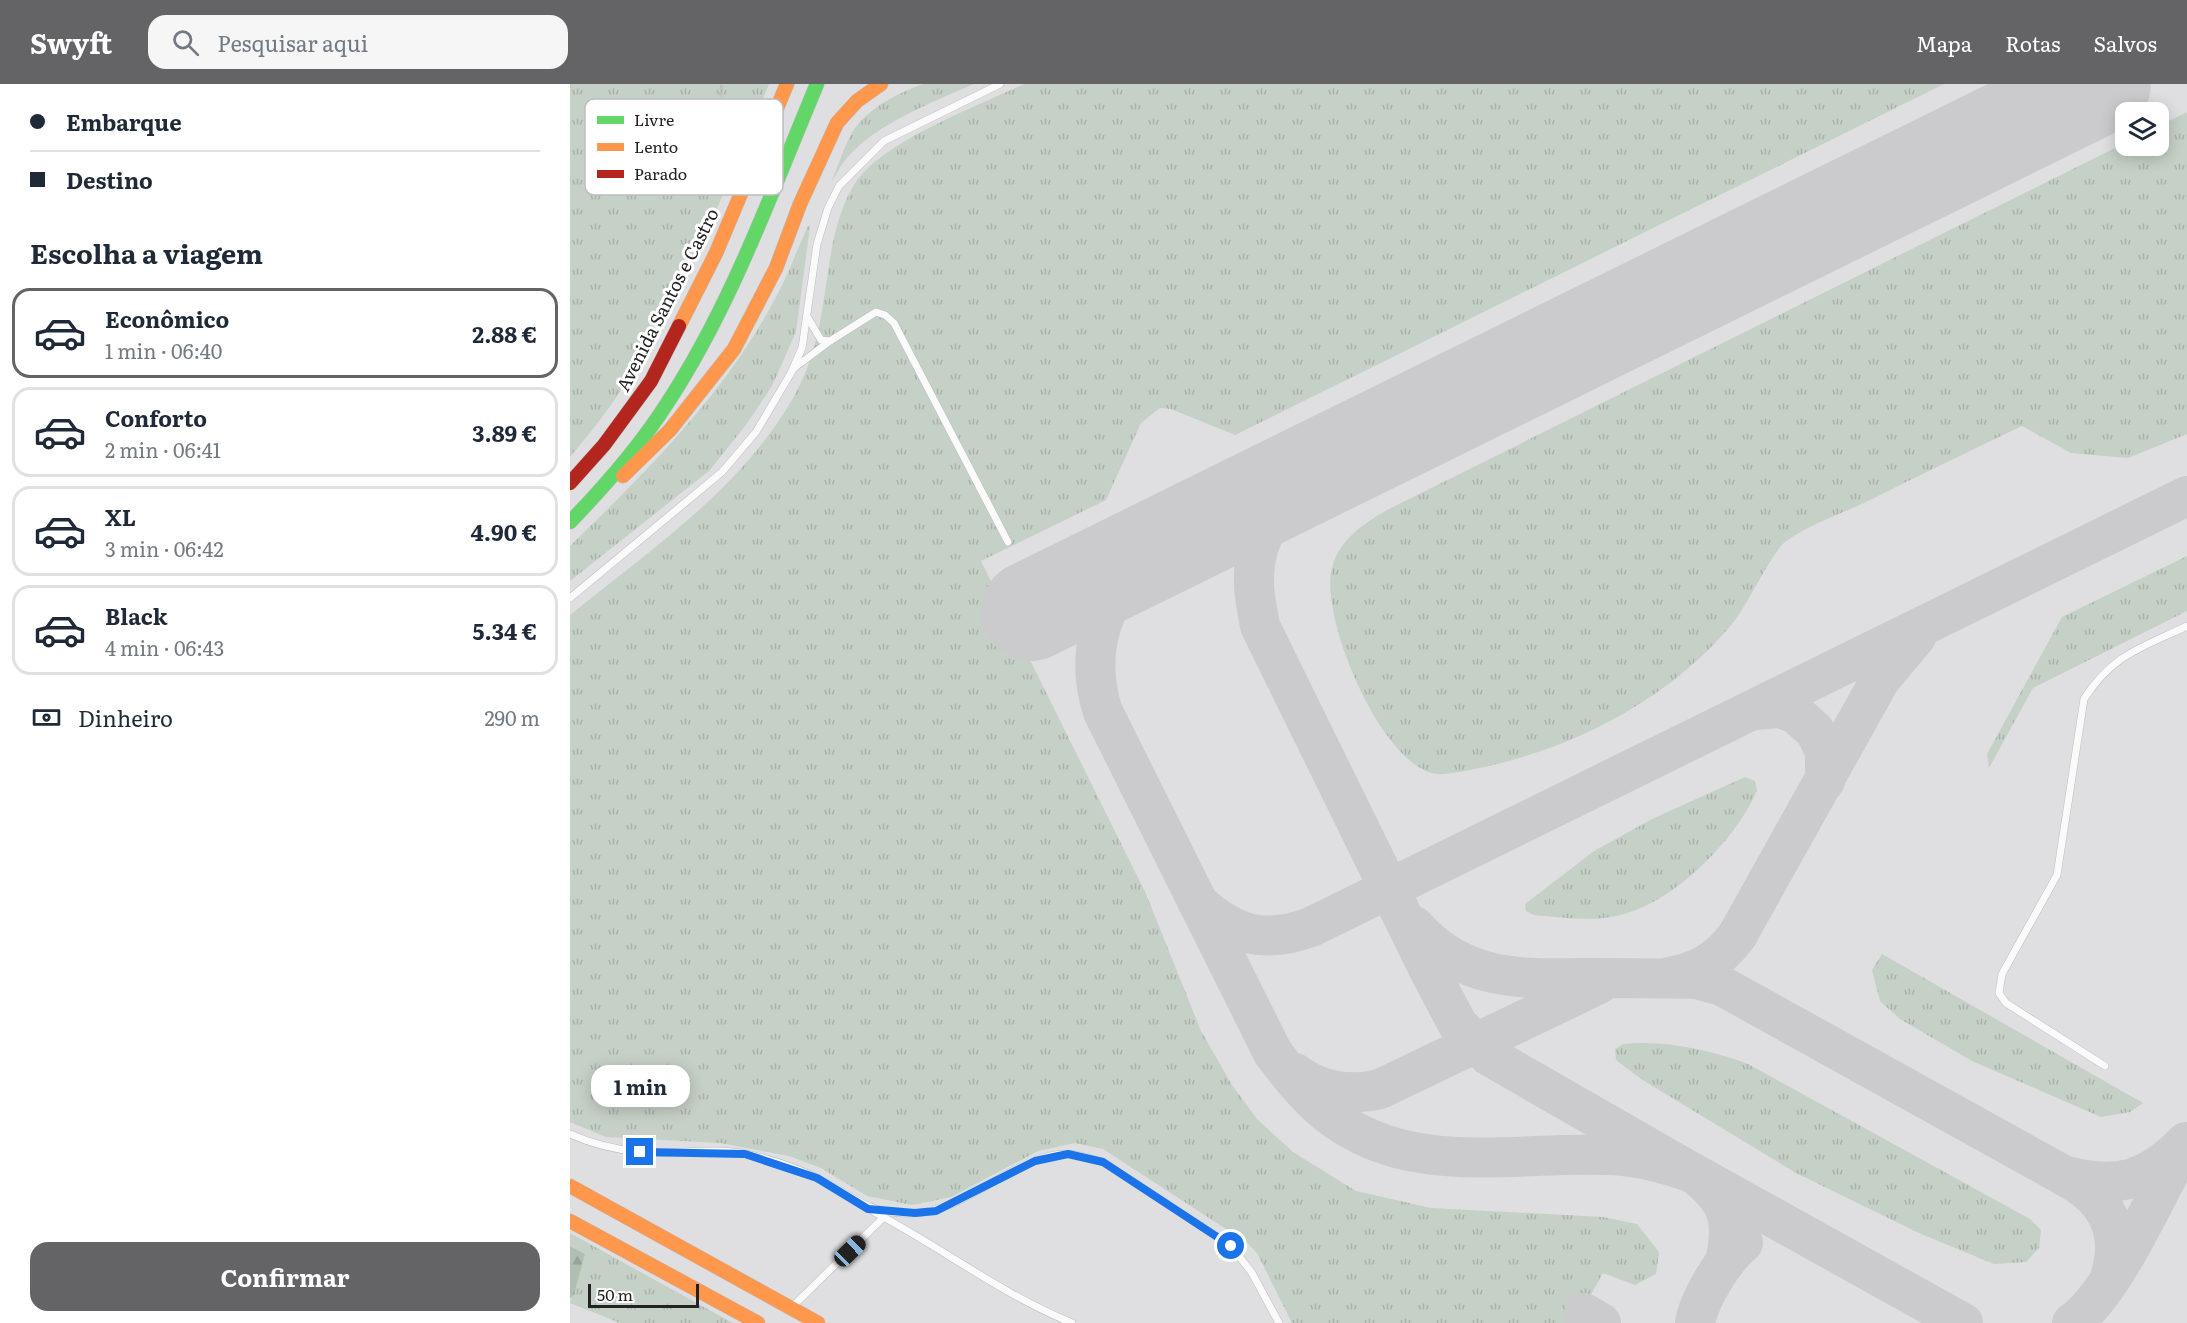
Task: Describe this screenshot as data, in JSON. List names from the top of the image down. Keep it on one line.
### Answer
{"streets":{"main road":["Avenida Santos e Castro"]},"legend":["Livre","Lento","Parado"],"scale_bar":"50 m","page":{"header":"Swyft","search":"Pesquisar aqui","nav":["Mapa","Rotas","Salvos"],"banner":["Embarque","Destino"],"heading":"Escolha a viagem","list":[{"name":"Econômico","note":"1 min · 06:40","value":"2.88 €"},{"name":"Conforto","note":"2 min · 06:41","value":"3.89 €"},{"name":"XL","note":"3 min · 06:42","value":"4.90 €"},{"name":"Black","note":"4 min · 06:43","value":"5.34 €"}],"pay":["Dinheiro","290 m"],"bubble":"1 min","buttons":"Confirmar","scale":"50 m"}}
